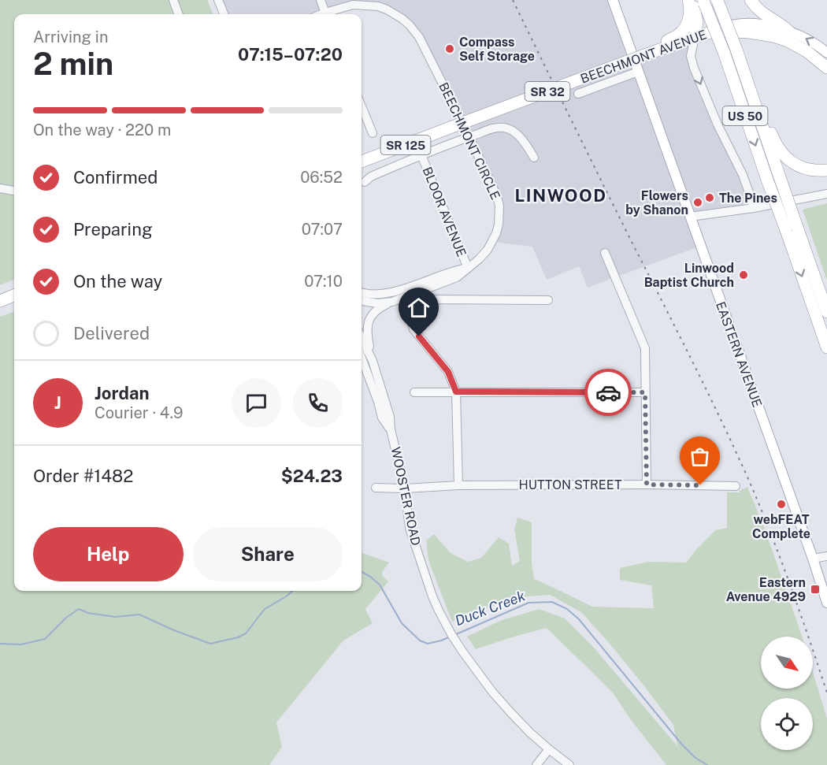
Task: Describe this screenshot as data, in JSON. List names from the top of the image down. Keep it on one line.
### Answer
{"streets":{"highway":["BEECHMONT AVENUE","SR 32","US 50","SR 125"],"main road":["EASTERN AVENUE"],"street":["BEECHMONT CIRCLE","BLOOR AVENUE","HUTTON STREET","WOOSTER ROAD"]},"crossings":[["BEECHMONT CIRCLE","BLOOR AVENUE"],["HUTTON STREET","WOOSTER ROAD"]],"districts":["LINWOOD"],"water":["Duck Creek"],"places":{"other":["Compass Self Storage","The Pines","Flowers by Shanon","Linwood Baptist Church","webFEAT Complete"],"transit":["Eastern Avenue 4929"]},"north":"bottom right","page":{"heading":["2 min","Arriving in","07:15–07:20"],"panel":["Jordan","Courier · 4.9","Order #1482","$24.23"],"bar":"On the way · 220 m","list":[["Confirmed","06:52"],["Preparing","07:07"],["On the way","07:10"],"Delivered"],"round":"J","buttons":["Help","Share"]}}
